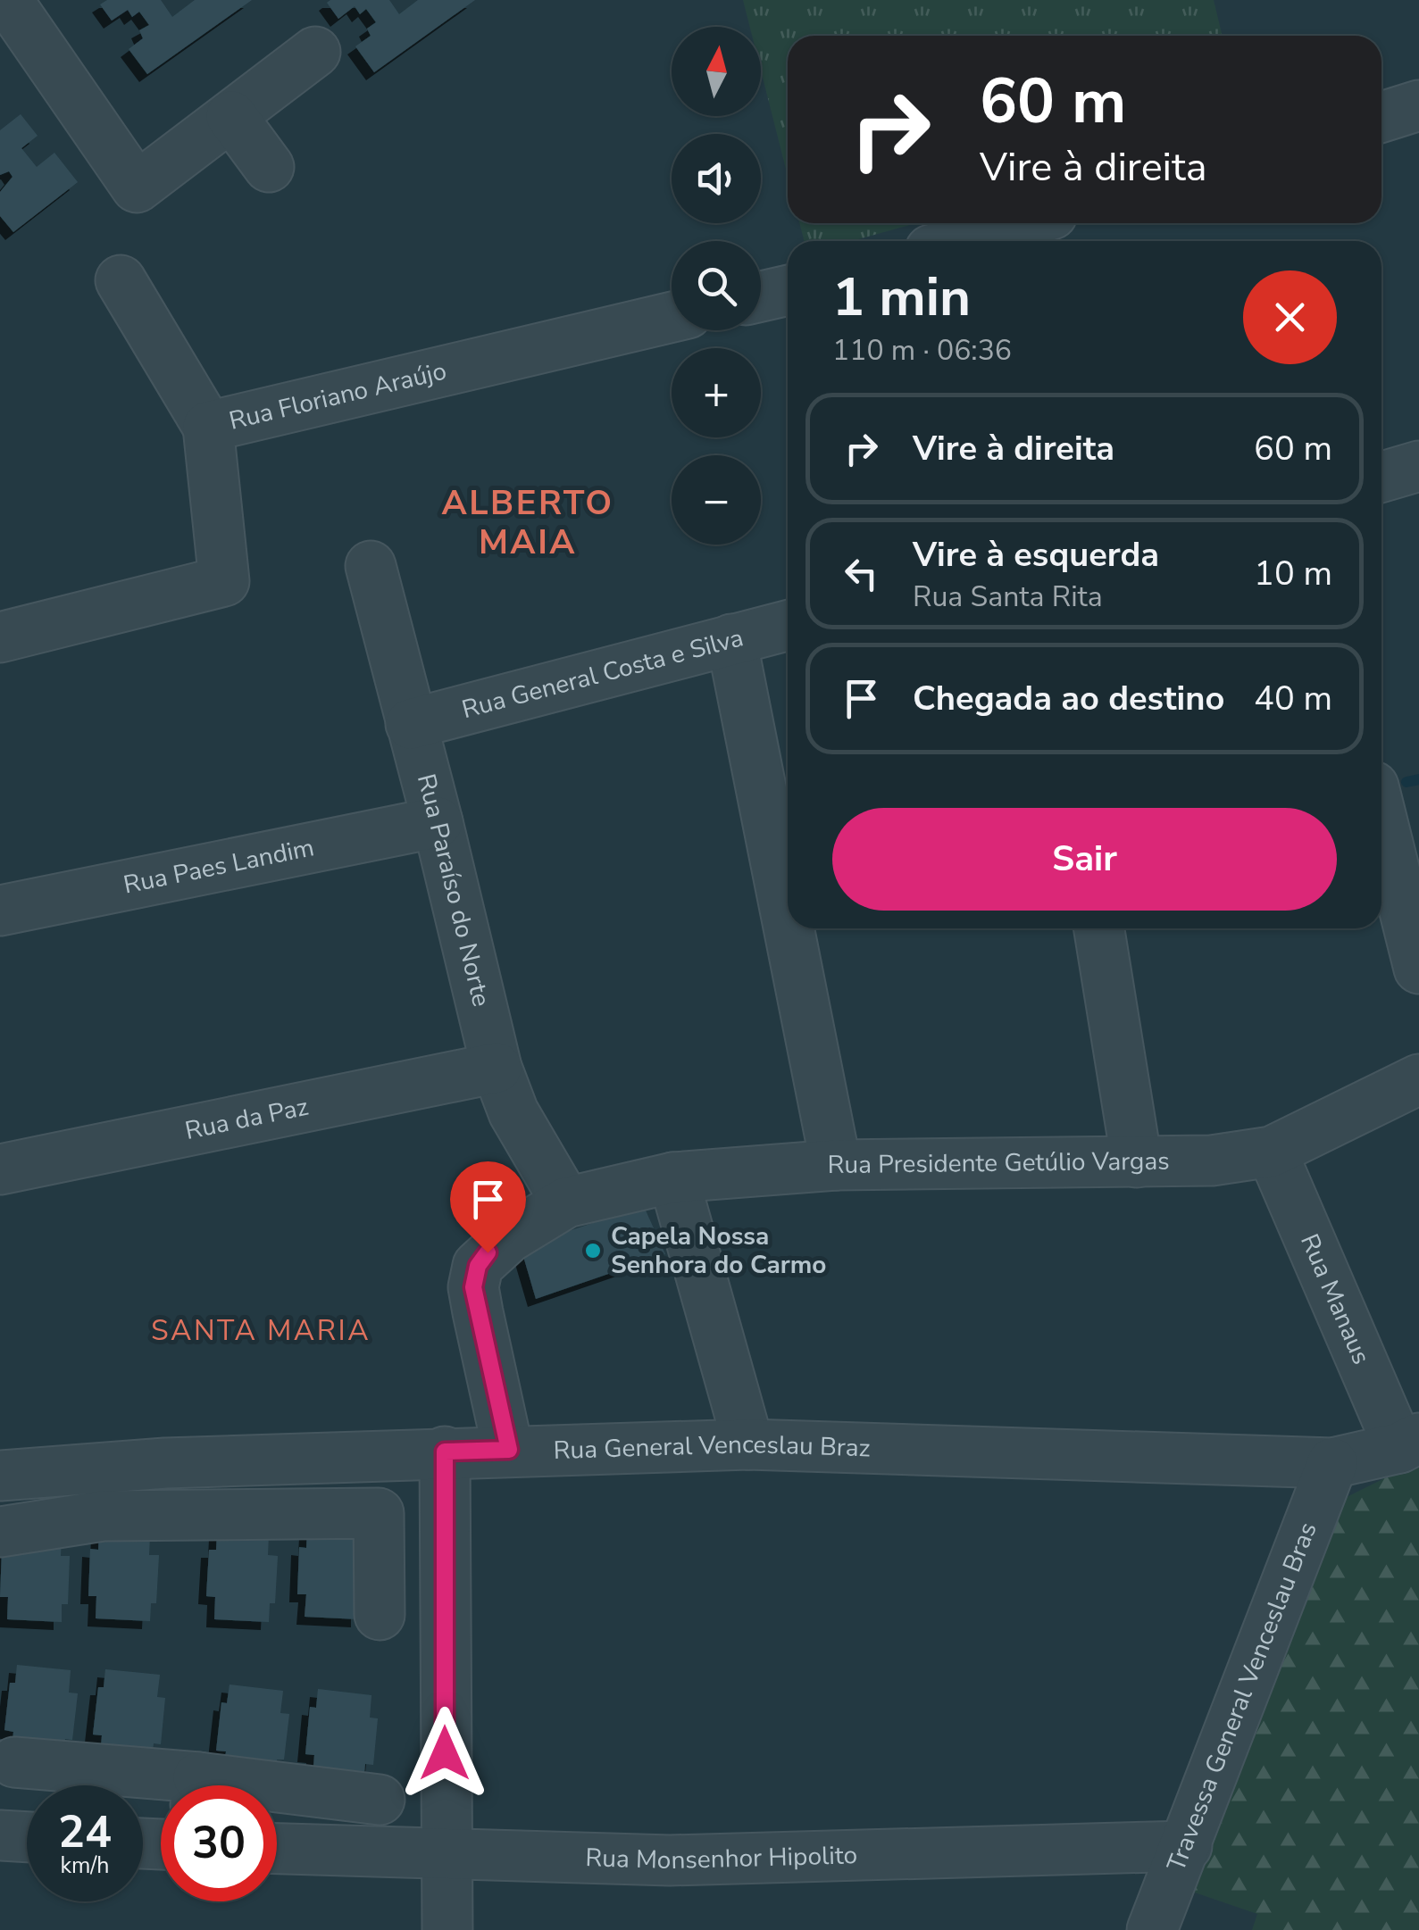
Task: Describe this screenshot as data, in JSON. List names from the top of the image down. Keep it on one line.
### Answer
{"streets":{"street":["Rua Floriano Araújo","Rua General Costa e Silva","Rua Paes Landim","Rua Paraíso do Norte","Rua da Paz","Rua Presidente Getúlio Vargas","Rua Manaus","Rua General Venceslau Braz","Travessa General Venceslau Bras","Rua Monsenhor Hipolito"]},"crossings":[["Rua General Costa e Silva","Rua Paraíso do Norte"],["Rua Paes Landim","Rua Paraíso do Norte"],["Rua Paraíso do Norte","Rua da Paz"],["Rua Paraíso do Norte","Rua Presidente Getúlio Vargas"],["Rua Presidente Getúlio Vargas","Rua Manaus"],["Rua Presidente Getúlio Vargas","Rua General Venceslau Braz"],["Rua Manaus","Rua General Venceslau Braz"],["Rua General Venceslau Braz","Travessa General Venceslau Bras"],["Travessa General Venceslau Bras","Rua Monsenhor Hipolito"]],"districts":["ALBERTO MAIA","SANTA MARIA"],"places":["Capela Nossa Senhora do Carmo"],"north":"top","page":{"map_buttons":["+","−"],"turn":["60 m","Vire à direita"],"heading":["1 min","110 m · 06:36"],"list":[{"name":"Vire à direita","value":"60 m"},{"name":"Vire à esquerda","note":"Rua Santa Rita","value":"10 m"},{"name":"Chegada ao destino","value":"40 m"}],"buttons":"Sair","speed":"24 km/h","limit":"30"}}
